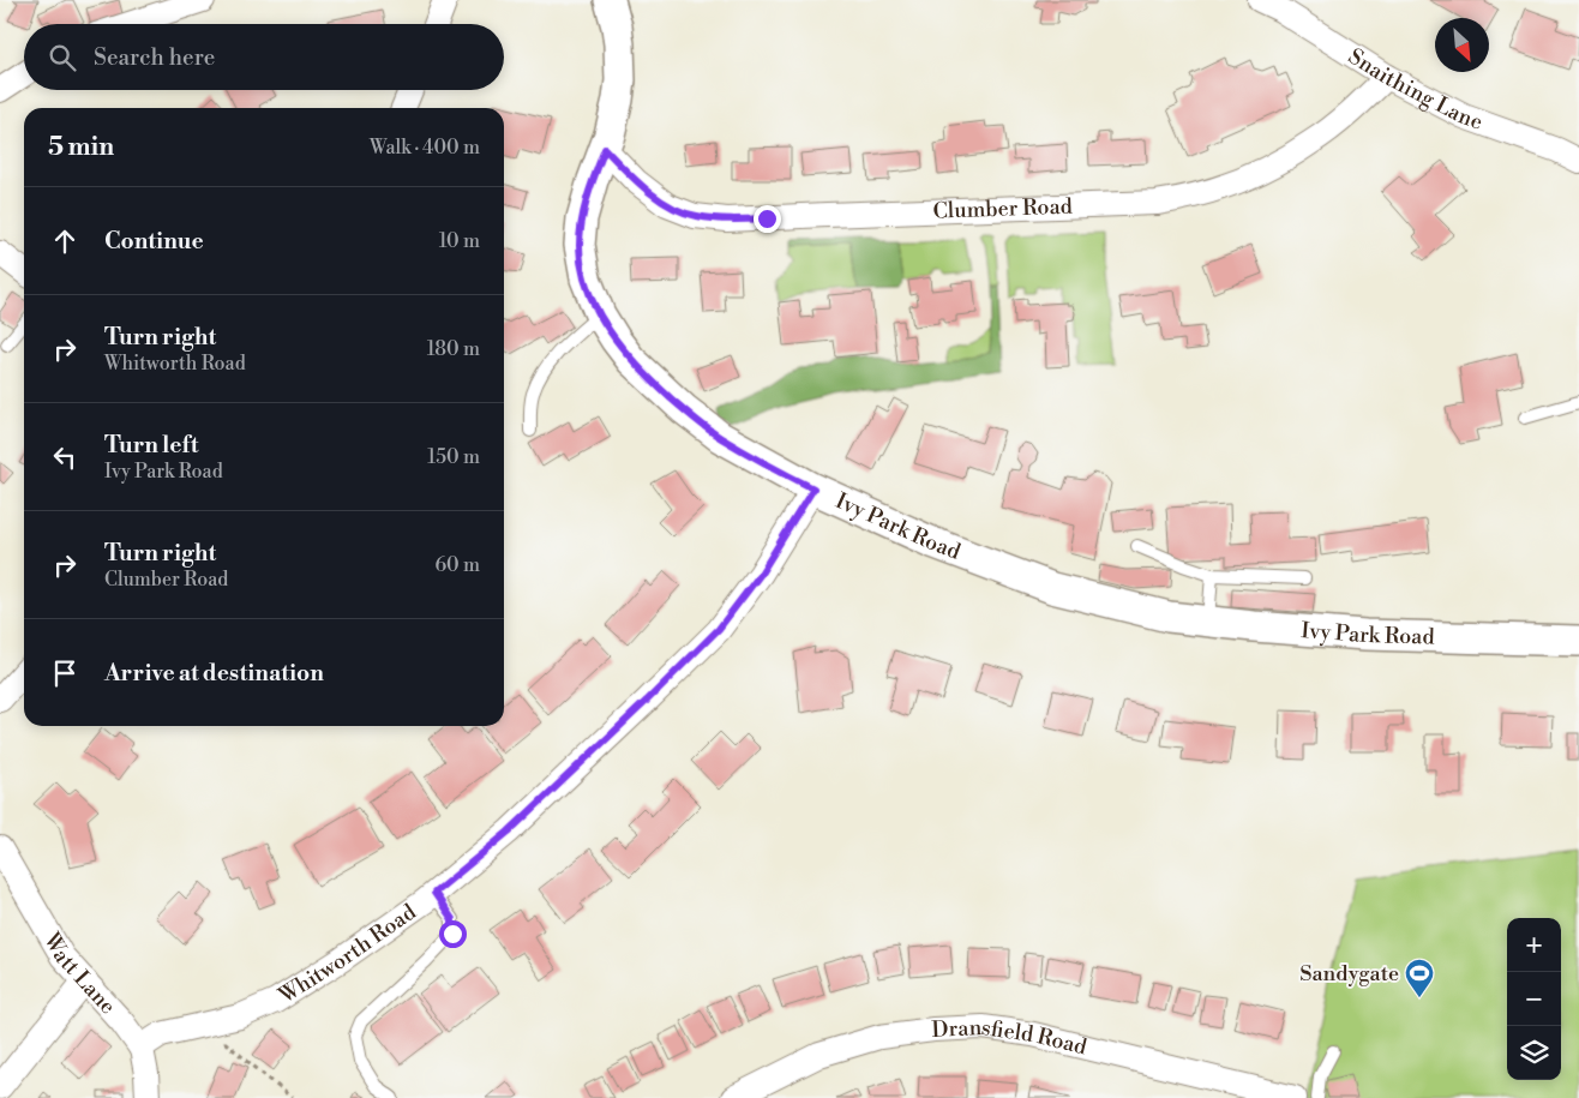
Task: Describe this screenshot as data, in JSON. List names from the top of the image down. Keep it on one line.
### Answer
{"streets":{"street":["Snaithing Lane","Clumber Road","Ivy Park Road","Whitworth Road","Watt Lane","Dransfield Road"]},"crossings":[["Snaithing Lane","Clumber Road"],["Clumber Road","Ivy Park Road"],["Ivy Park Road","Whitworth Road"],["Whitworth Road","Watt Lane"]],"places":{"sports":["Sandygate"]},"north":"bottom right","page":{"search":"Search here","heading":["5 min","Walk · 400 m"],"list":[["Continue","10 m"],["Turn right","Whitworth Road","180 m"],["Turn left","Ivy Park Road","150 m"],["Turn right","Clumber Road","60 m"],"Arrive at destination"],"map_buttons":["+","−"]}}
